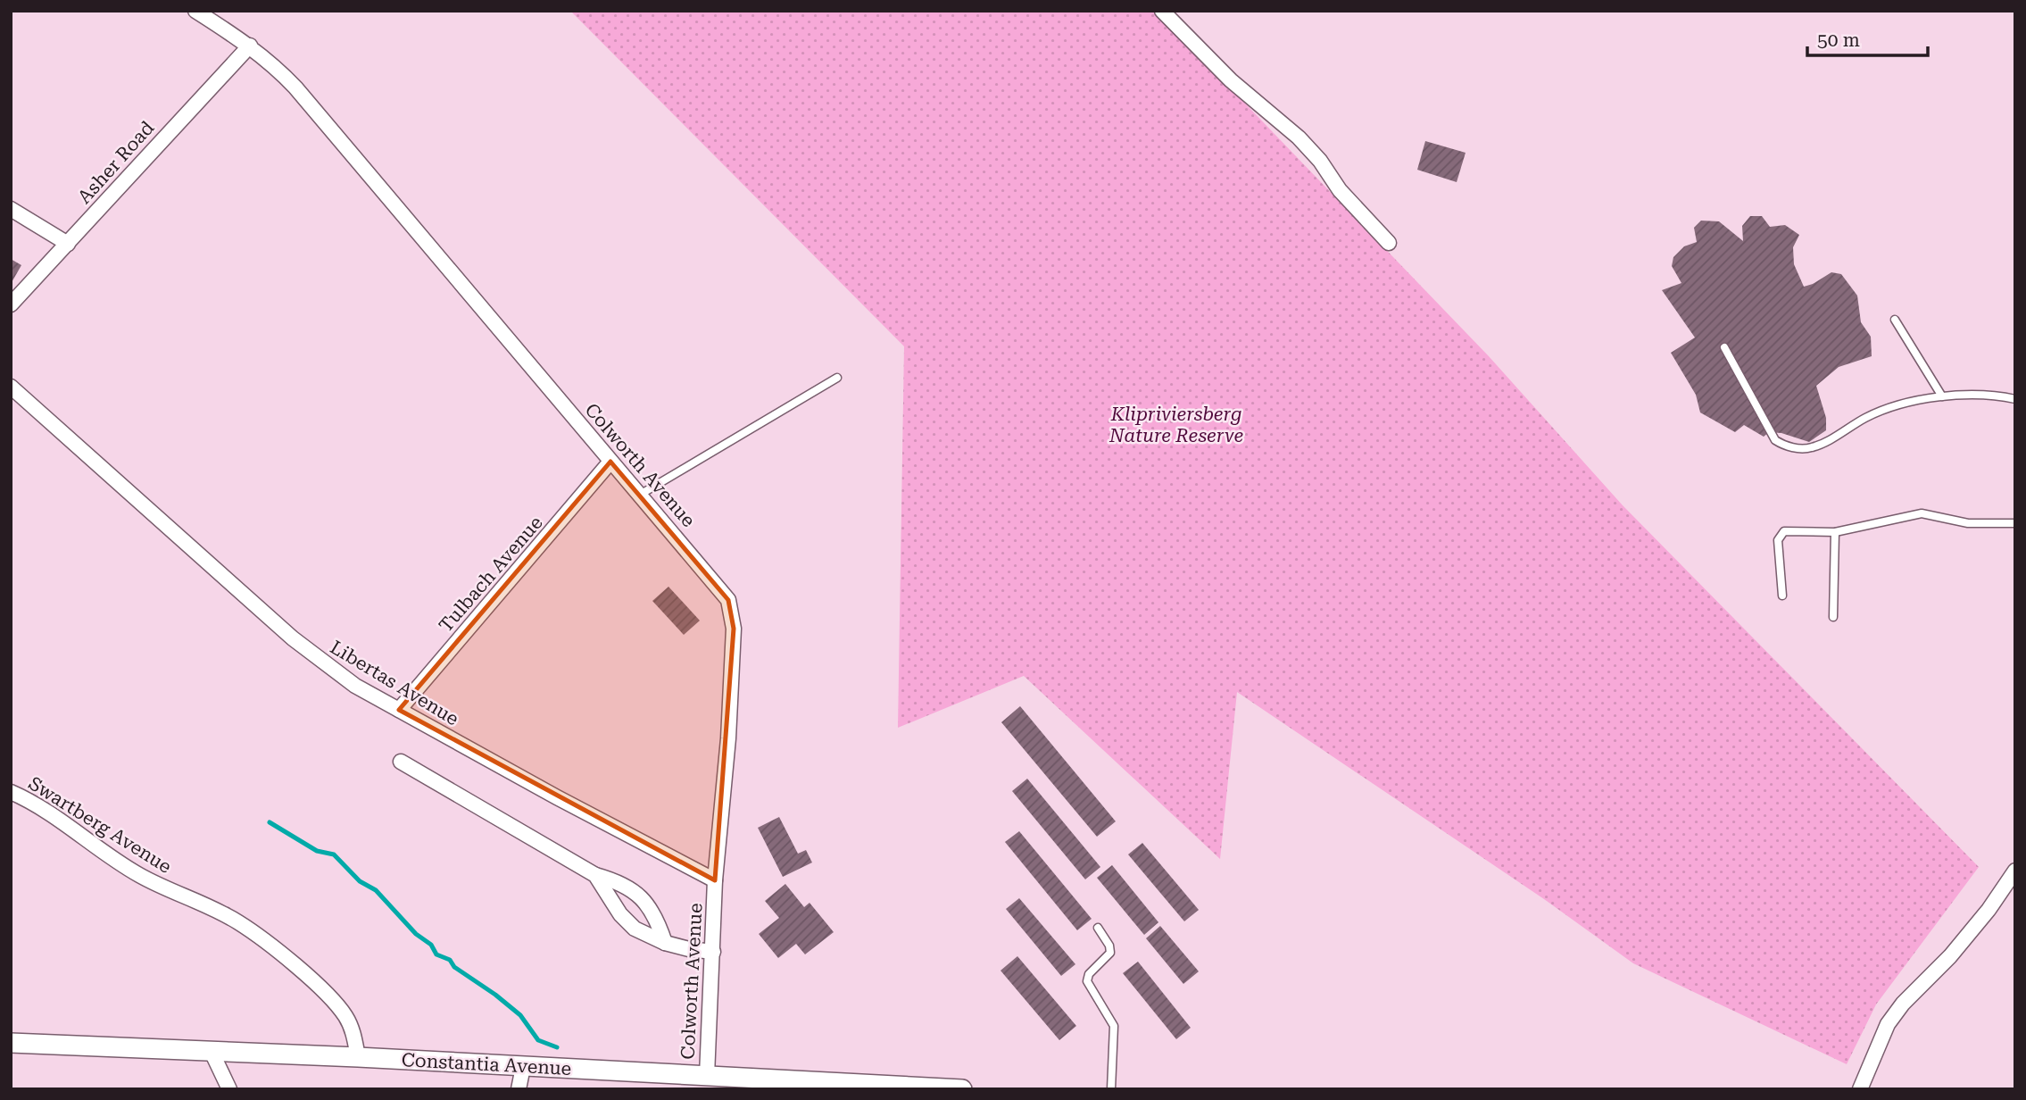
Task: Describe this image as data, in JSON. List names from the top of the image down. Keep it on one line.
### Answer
{"streets":{"street":["Asher Road","Colworth Avenue","Tulbach Avenue","Libertas Avenue","Swartberg Avenue","Constantia Avenue"]},"crossings":[["Asher Road","Colworth Avenue"],["Colworth Avenue","Tulbach Avenue"],["Colworth Avenue","Libertas Avenue"],["Colworth Avenue","Constantia Avenue"],["Tulbach Avenue","Libertas Avenue"],["Swartberg Avenue","Constantia Avenue"]],"parks":["Klipriviersberg Nature Reserve"],"scale_bar":"50 m"}
